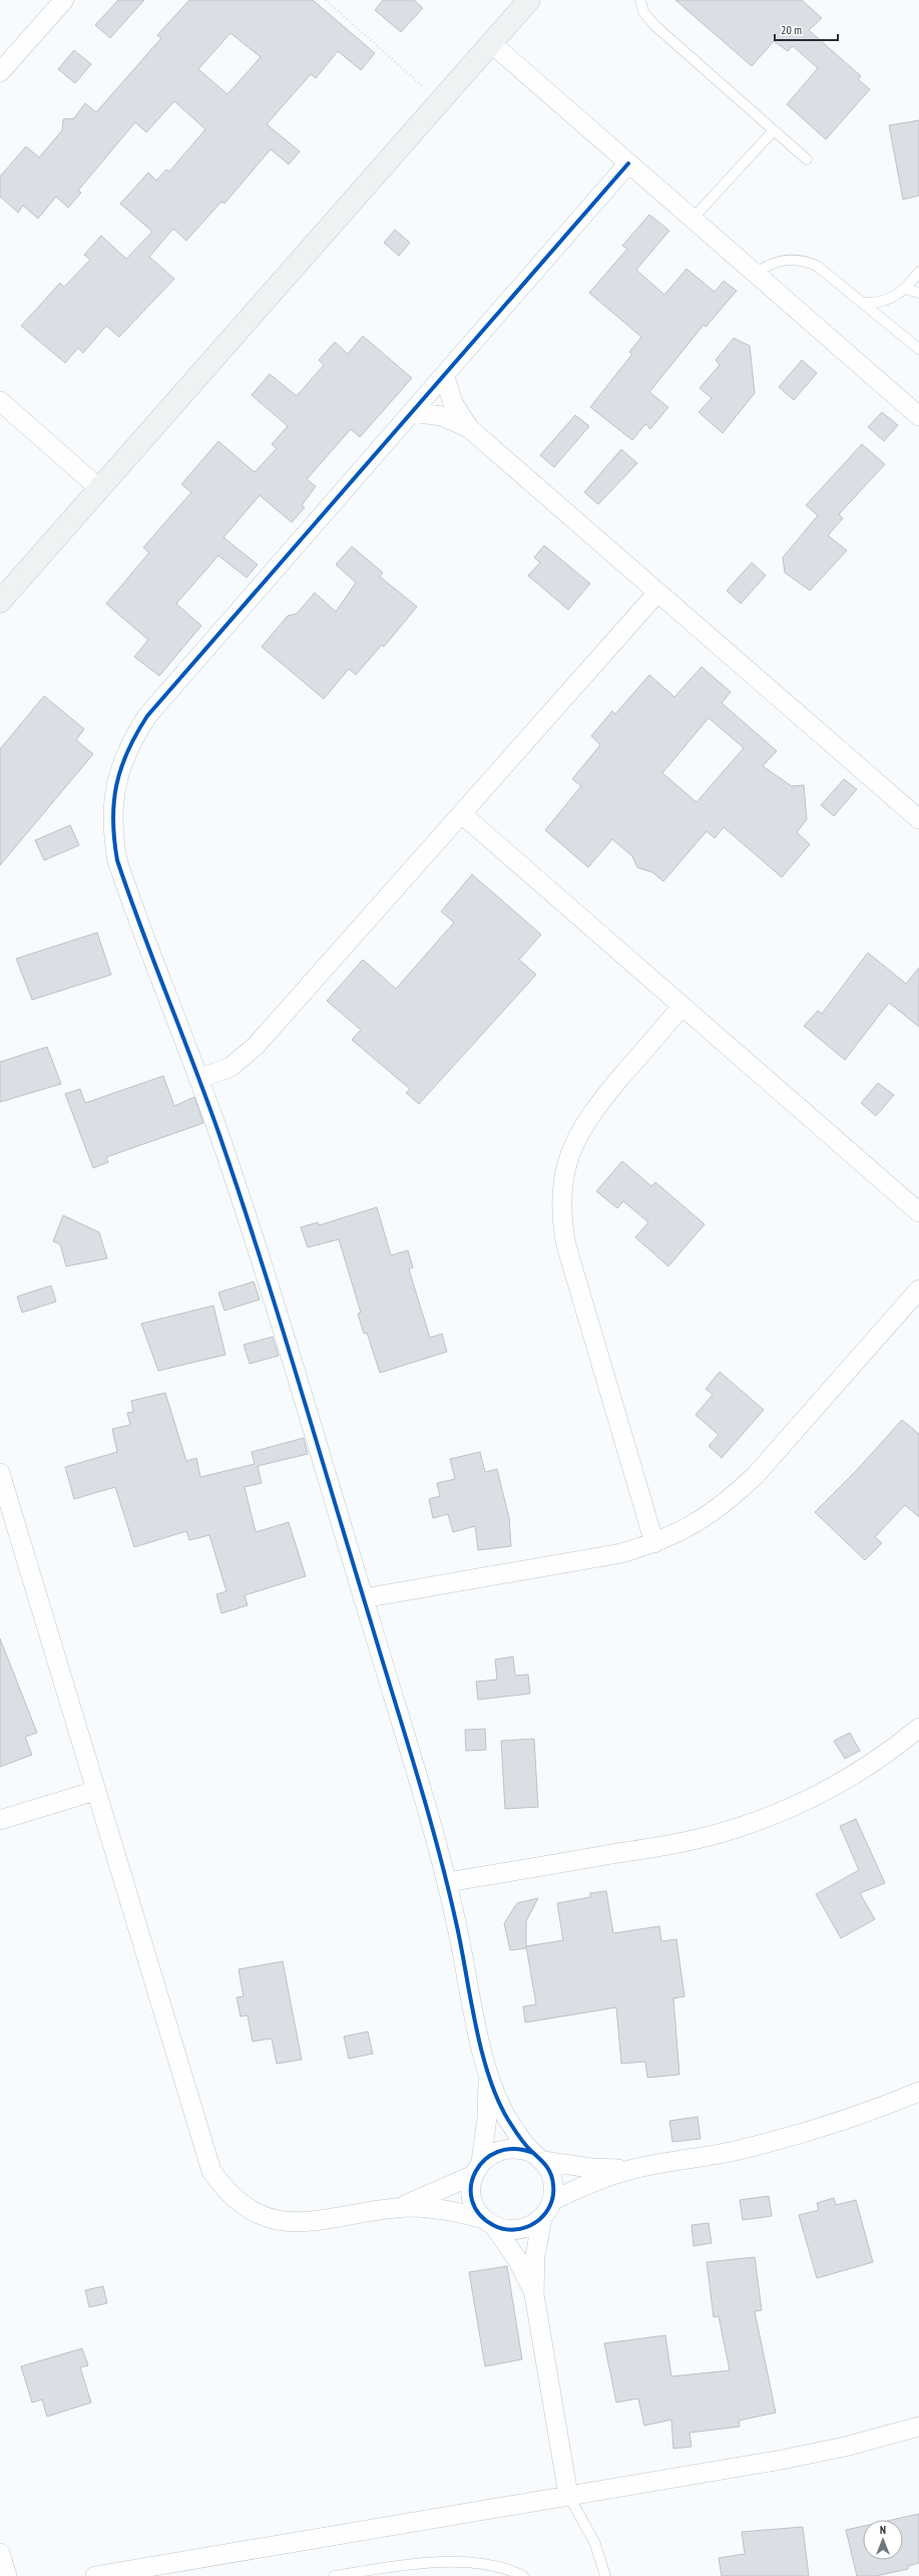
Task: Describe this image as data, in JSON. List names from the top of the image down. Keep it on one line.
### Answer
{"scale_bar":"20 m","north":"top"}
